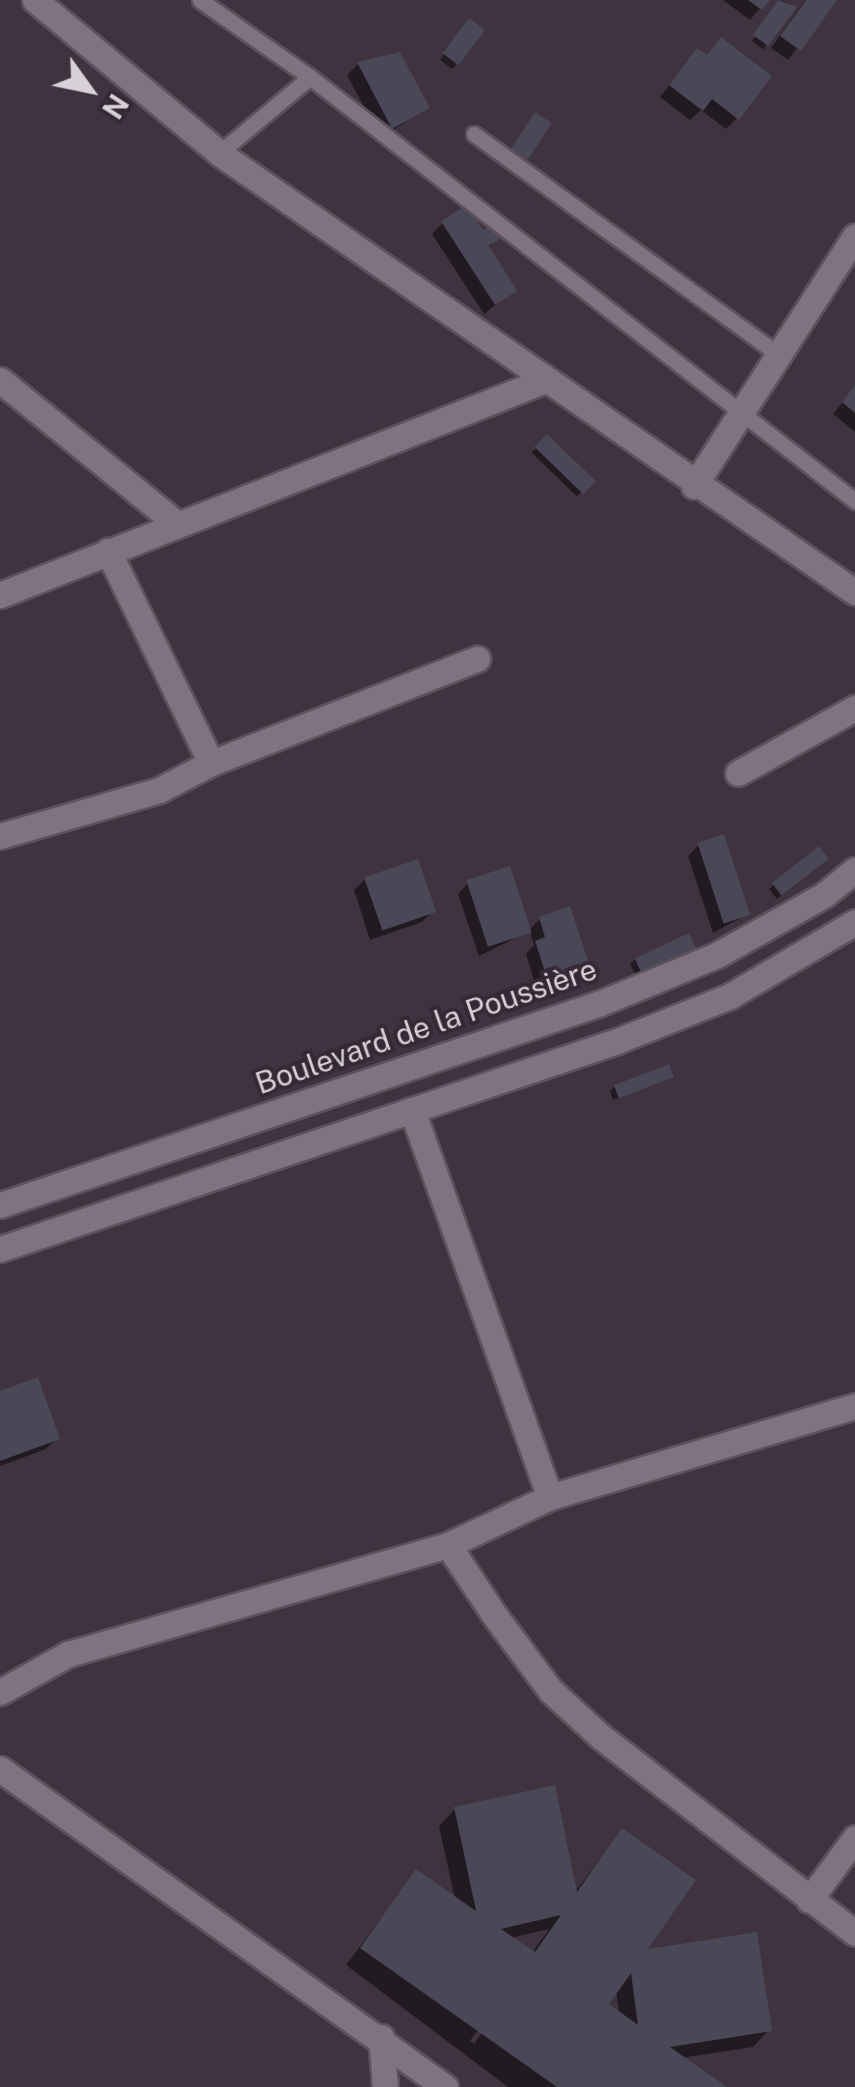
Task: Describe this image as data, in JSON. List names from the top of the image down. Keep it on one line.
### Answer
{"streets":{"street":["Boulevard de la Poussière"]},"north":"bottom right"}
